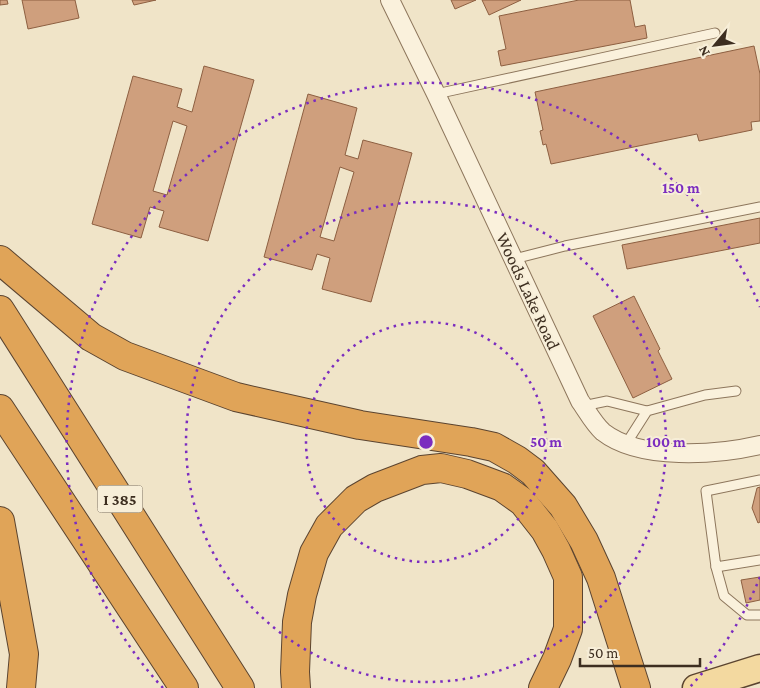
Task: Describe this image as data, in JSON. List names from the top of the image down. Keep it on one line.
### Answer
{"streets":{"highway":["I 385"],"street":["Woods Lake Road"]},"scale_bar":"50 m","north":"bottom left","rings":["150 m","50 m","100 m"]}
